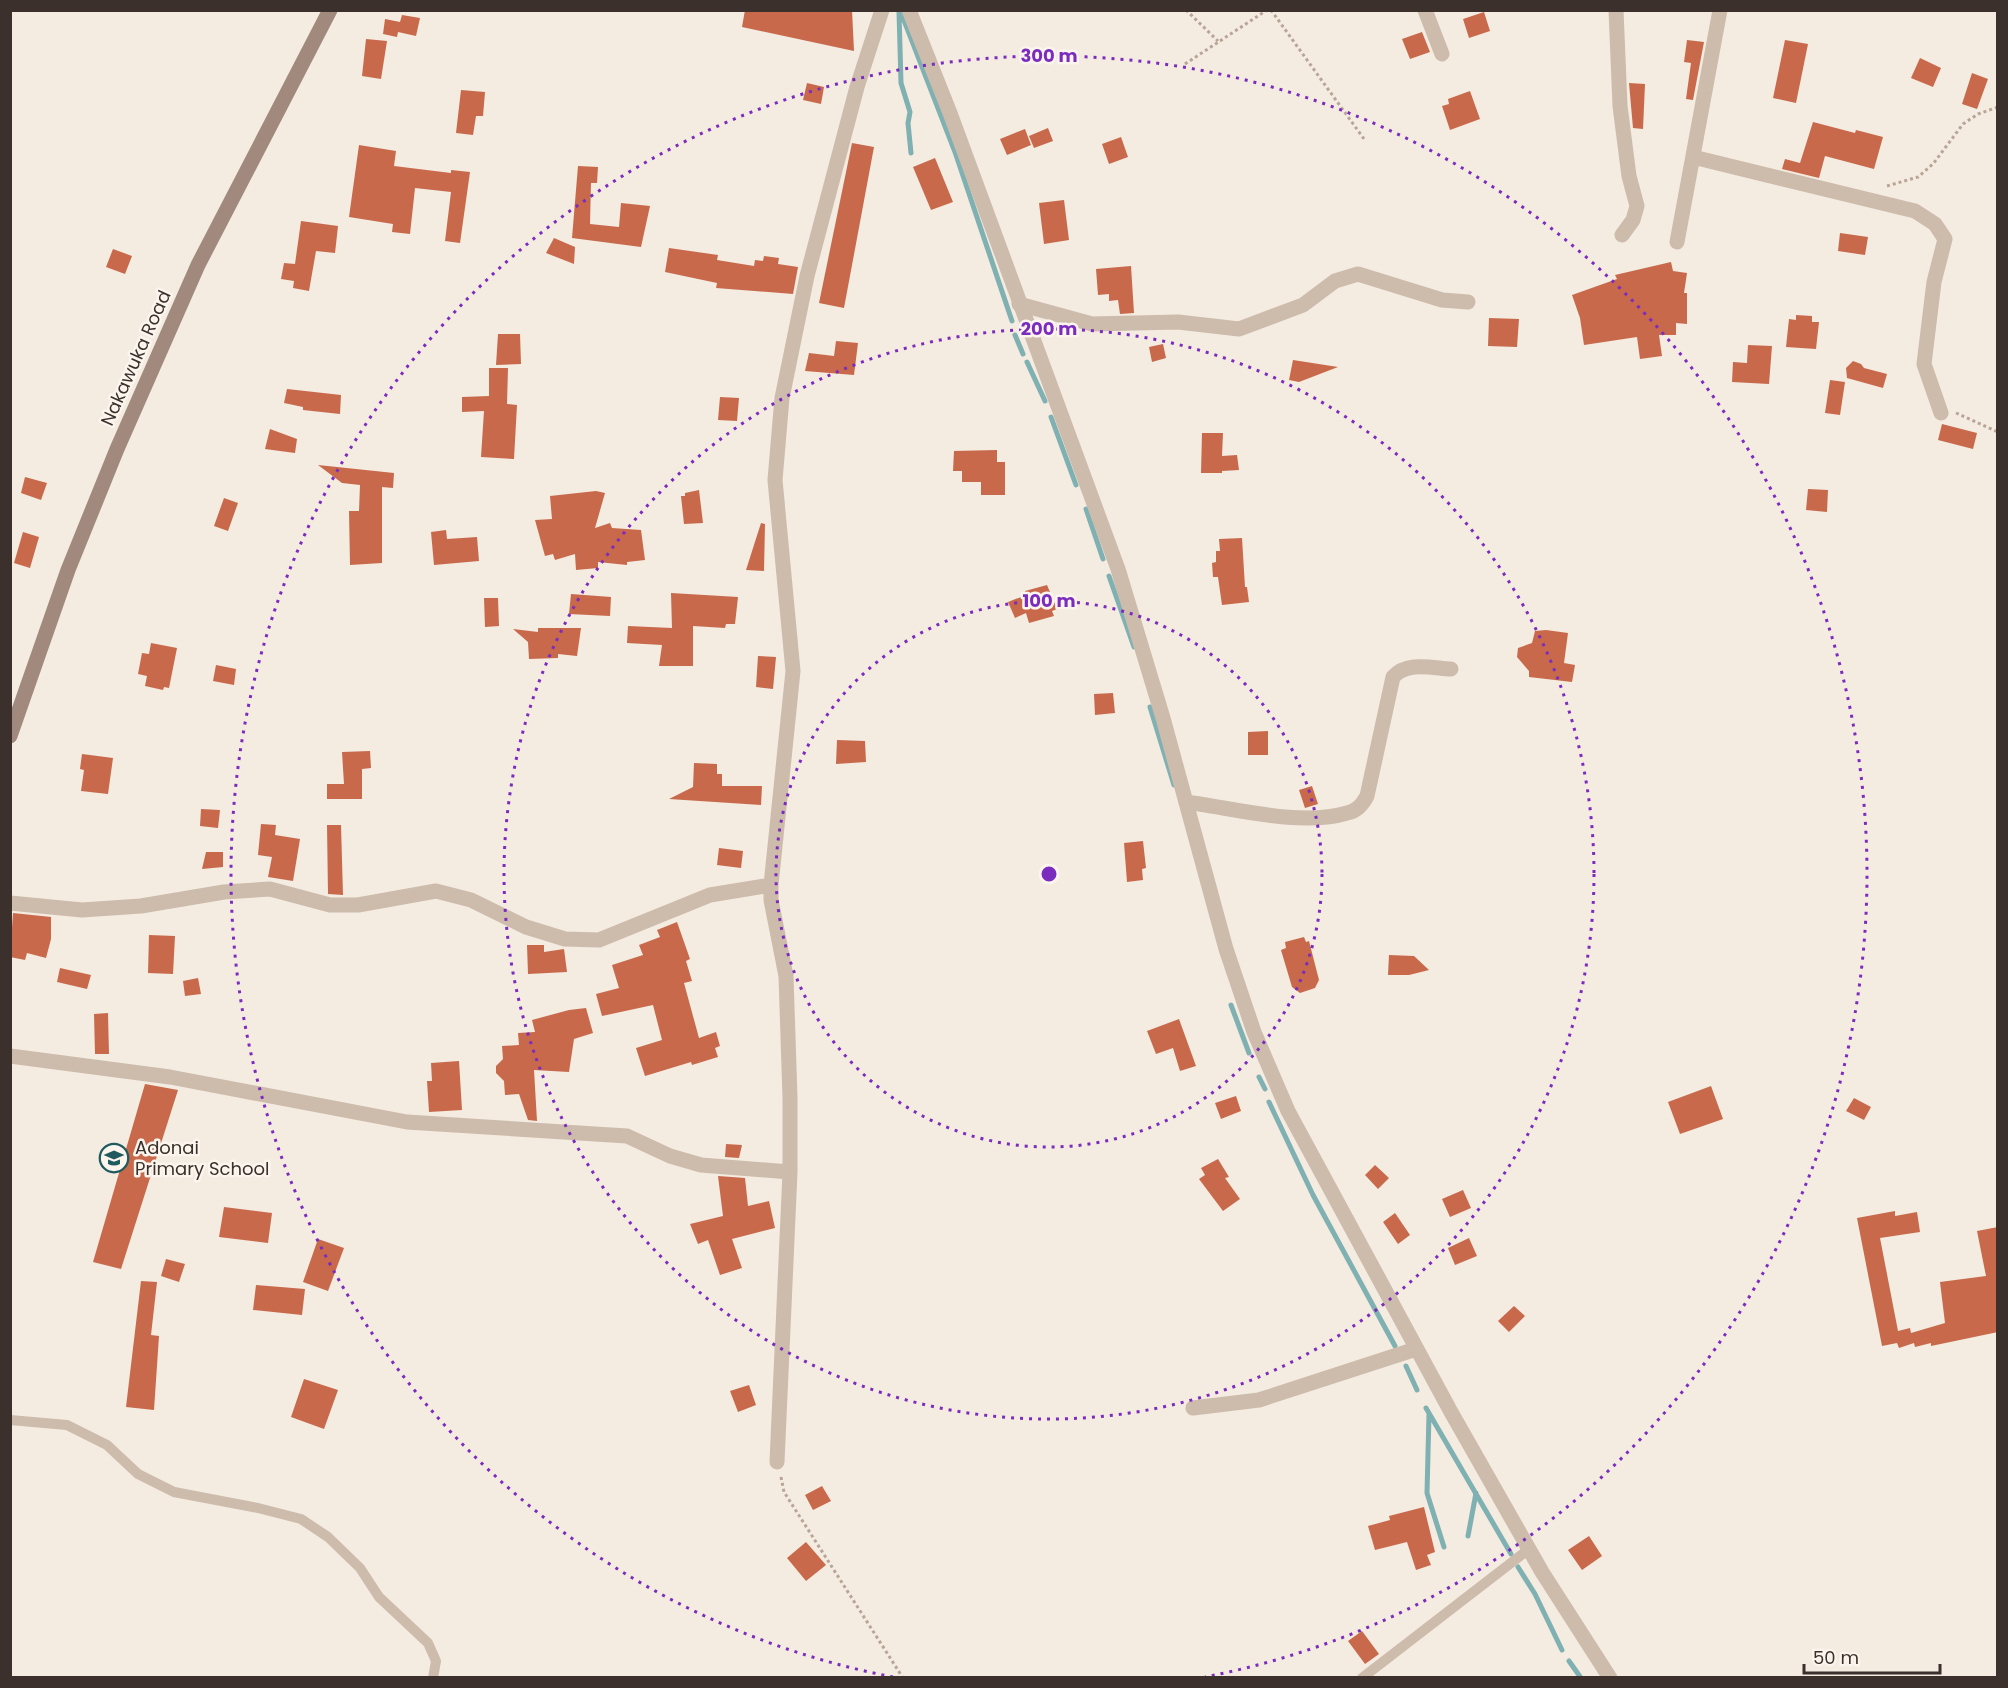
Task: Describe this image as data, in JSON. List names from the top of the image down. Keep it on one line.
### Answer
{"streets":{"main road":["Nakawuka Road"]},"places":{"school or university":["Adonai Primary School"]},"scale_bar":"50 m","rings":["300 m","200 m","100 m"]}
